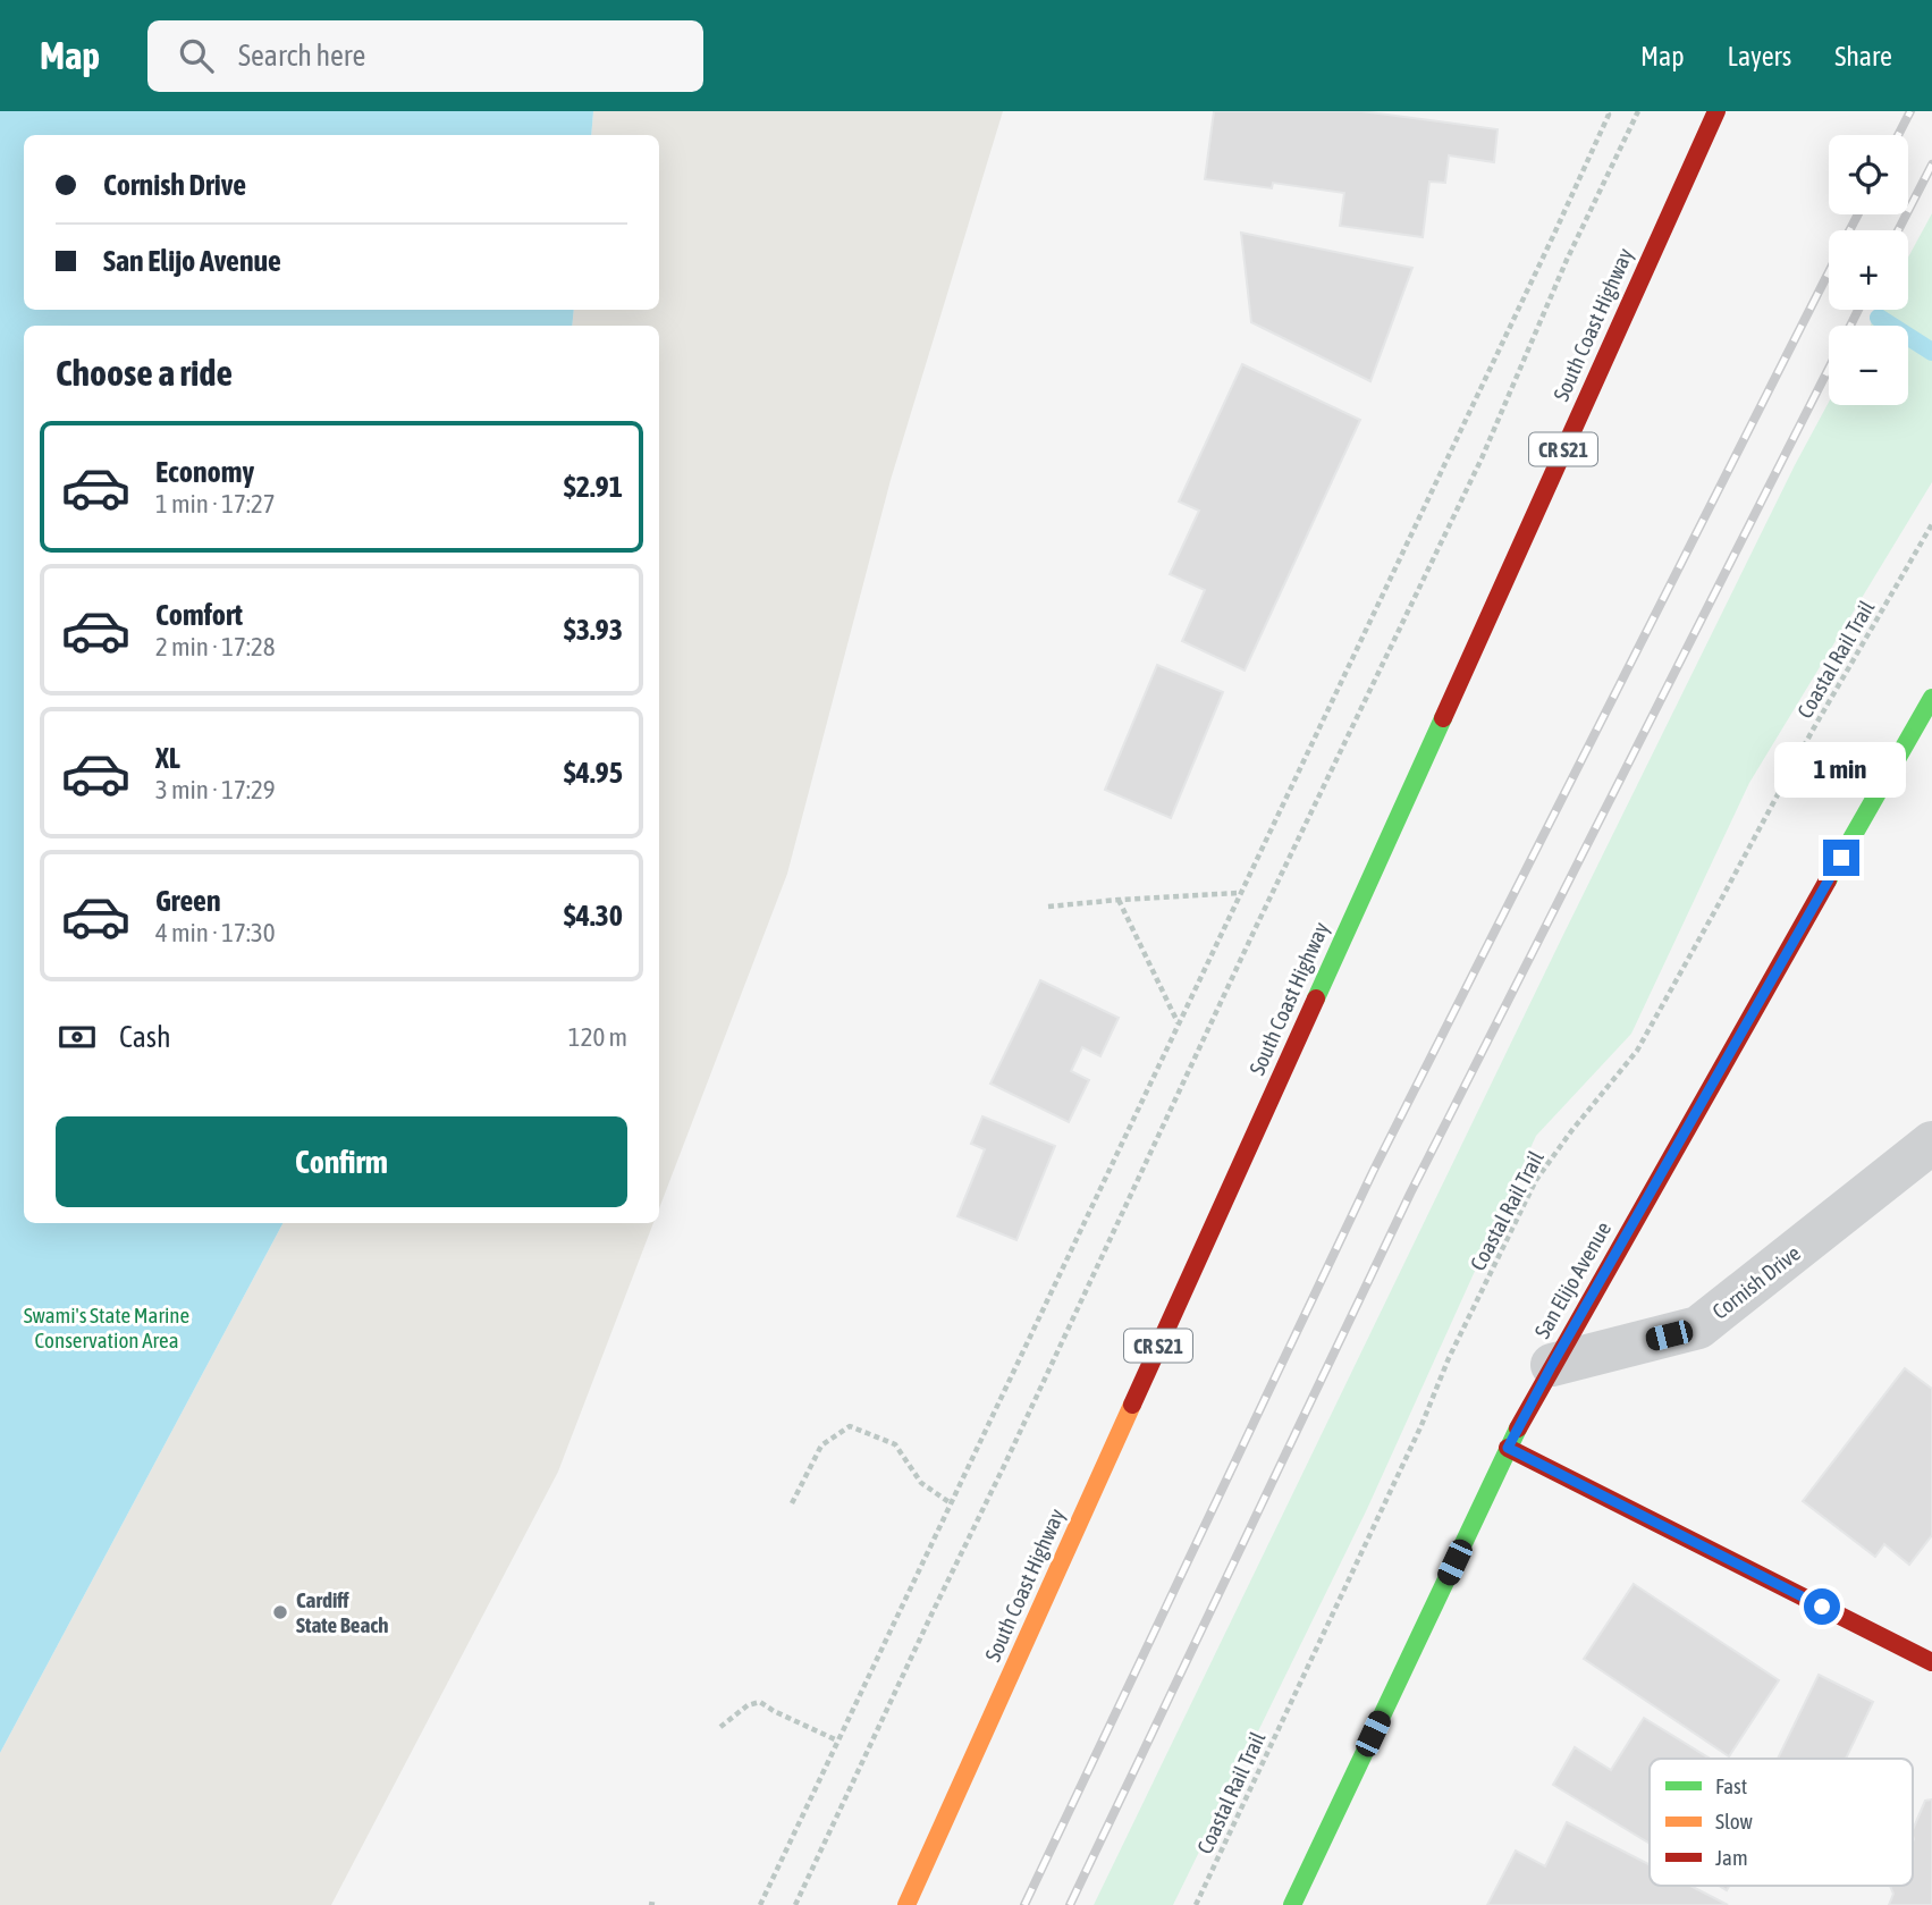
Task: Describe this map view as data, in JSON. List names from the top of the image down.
{
  "streets": {
    "main road": ["South Coast Highway", "CR S21", "San Elijo Avenue"],
    "street": ["Cornish Drive"],
    "path": ["Coastal Rail Trail"]
  },
  "crossings": [
    ["San Elijo Avenue", "Cornish Drive"]
  ],
  "parks": ["Swami's State Marine Conservation Area"],
  "places": ["Cardiff State Beach"],
  "legend": ["Fast", "Slow", "Jam"],
  "page": {
    "header": "Map",
    "search": "Search here",
    "nav": ["Map", "Layers", "Share"],
    "map_buttons": ["+", "−"],
    "banner": ["Cornish Drive", "San Elijo Avenue"],
    "heading": "Choose a ride",
    "list": [
      {
        "name": "Economy",
        "note": "1 min · 17:27",
        "value": "$2.91"
      },
      {
        "name": "Comfort",
        "note": "2 min · 17:28",
        "value": "$3.93"
      },
      {
        "name": "XL",
        "note": "3 min · 17:29",
        "value": "$4.95"
      },
      {
        "name": "Green",
        "note": "4 min · 17:30",
        "value": "$4.30"
      }
    ],
    "bubble": "1 min",
    "pay": ["Cash", "120 m"],
    "buttons": "Confirm"
  }
}
